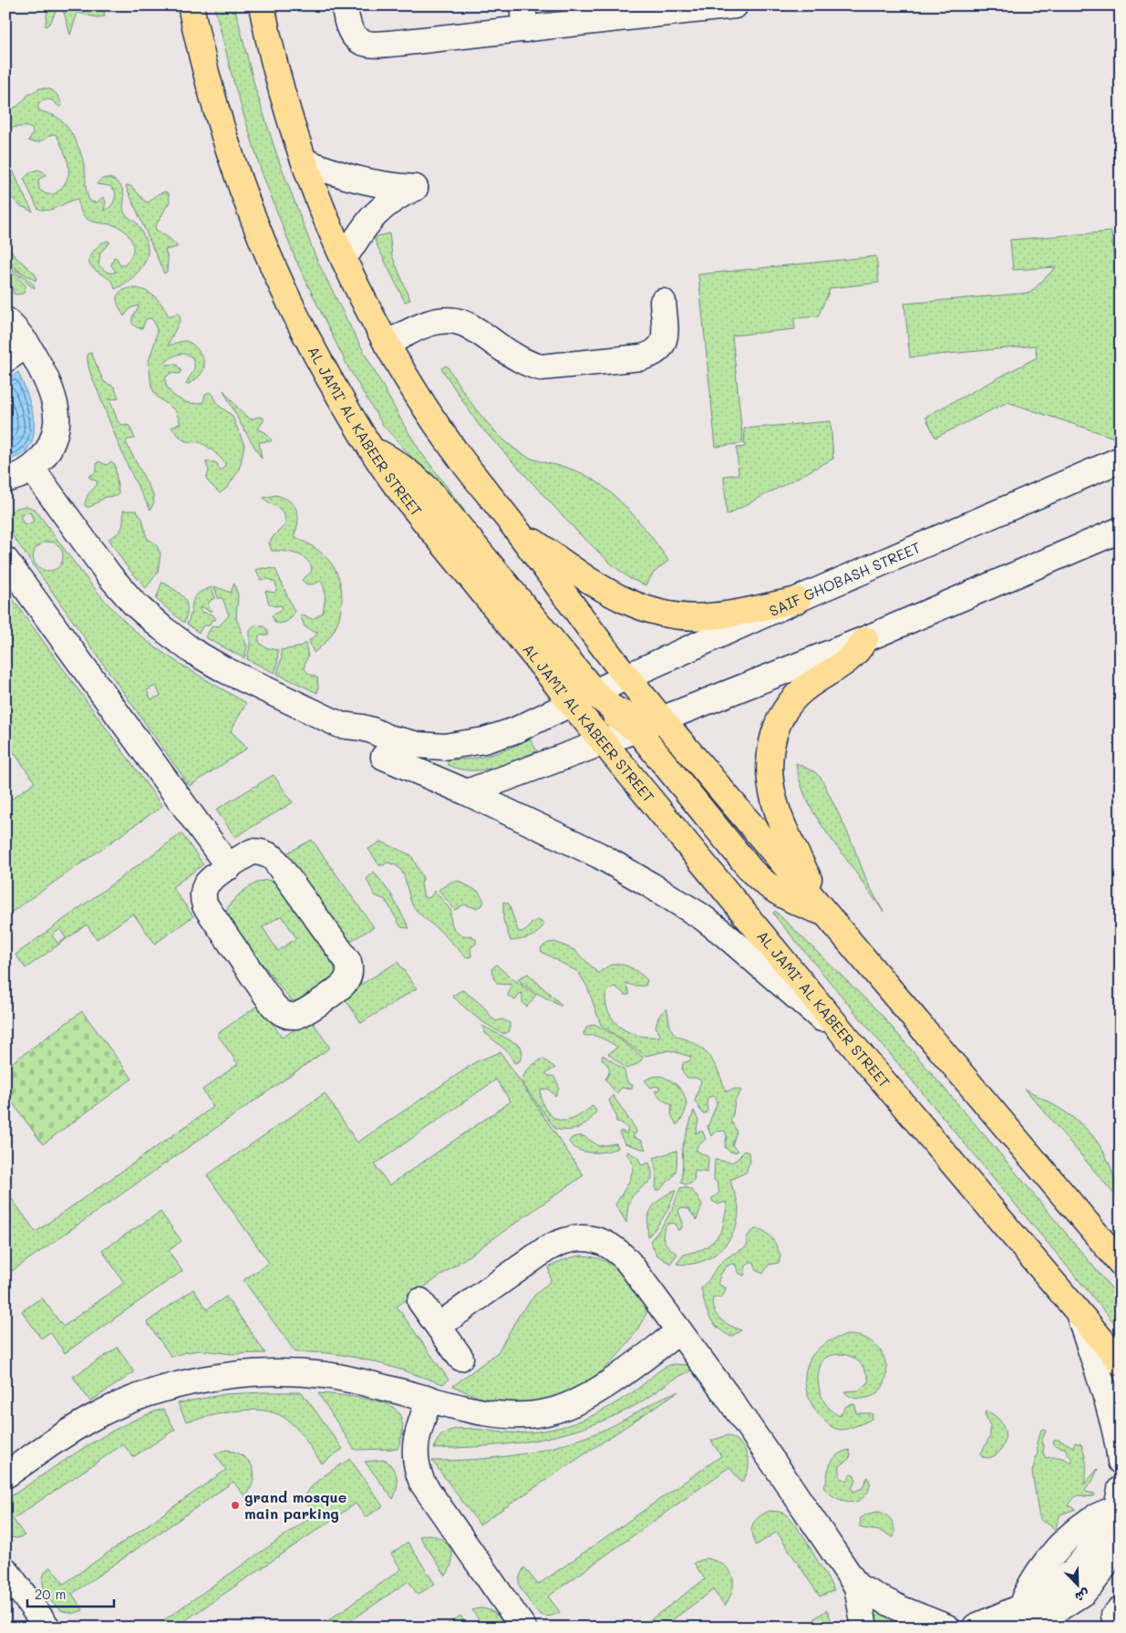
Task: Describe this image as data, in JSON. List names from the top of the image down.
{
  "streets": {
    "main road": ["AL JAMI' AL KABEER STREET"],
    "street": ["SAIF GHOBASH STREET"]
  },
  "crossings": [
    ["AL JAMI' AL KABEER STREET", "SAIF GHOBASH STREET"]
  ],
  "places": ["grand mosque main parking"],
  "scale_bar": "20 m",
  "north": "bottom right"
}
